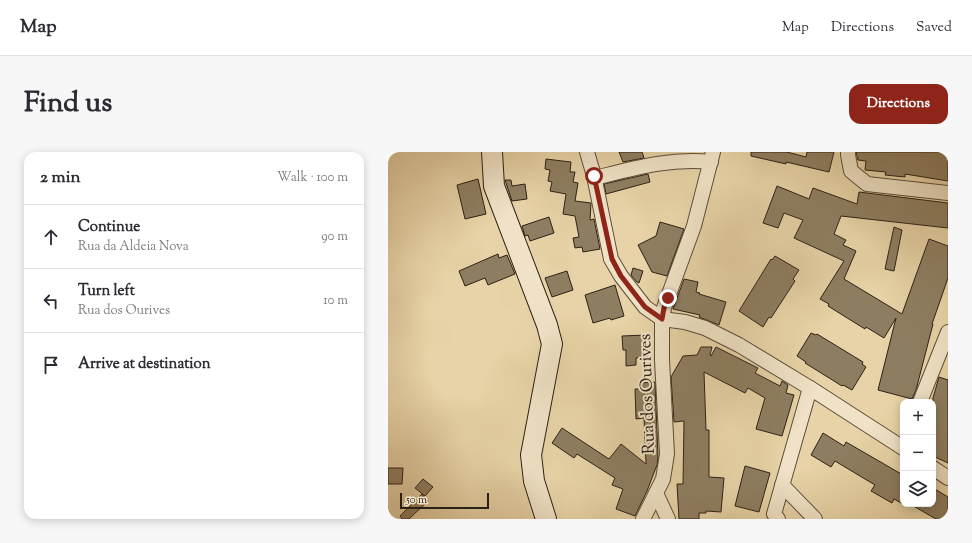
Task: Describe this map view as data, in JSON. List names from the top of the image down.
{
  "streets": {
    "street": ["Rua dos Ourives"]
  },
  "scale_bar": "50 m",
  "page": {
    "header": "Map",
    "nav": ["Map", "Directions", "Saved"],
    "title": "Find us",
    "buttons": "Directions",
    "heading": ["2 min", "Walk · 100 m"],
    "list": [
      ["Continue", "Rua da Aldeia Nova", "90 m"],
      ["Turn left", "Rua dos Ourives", "10 m"],
      "Arrive at destination"
    ],
    "map_buttons": ["+", "−"],
    "scale": "50 m"
  }
}
